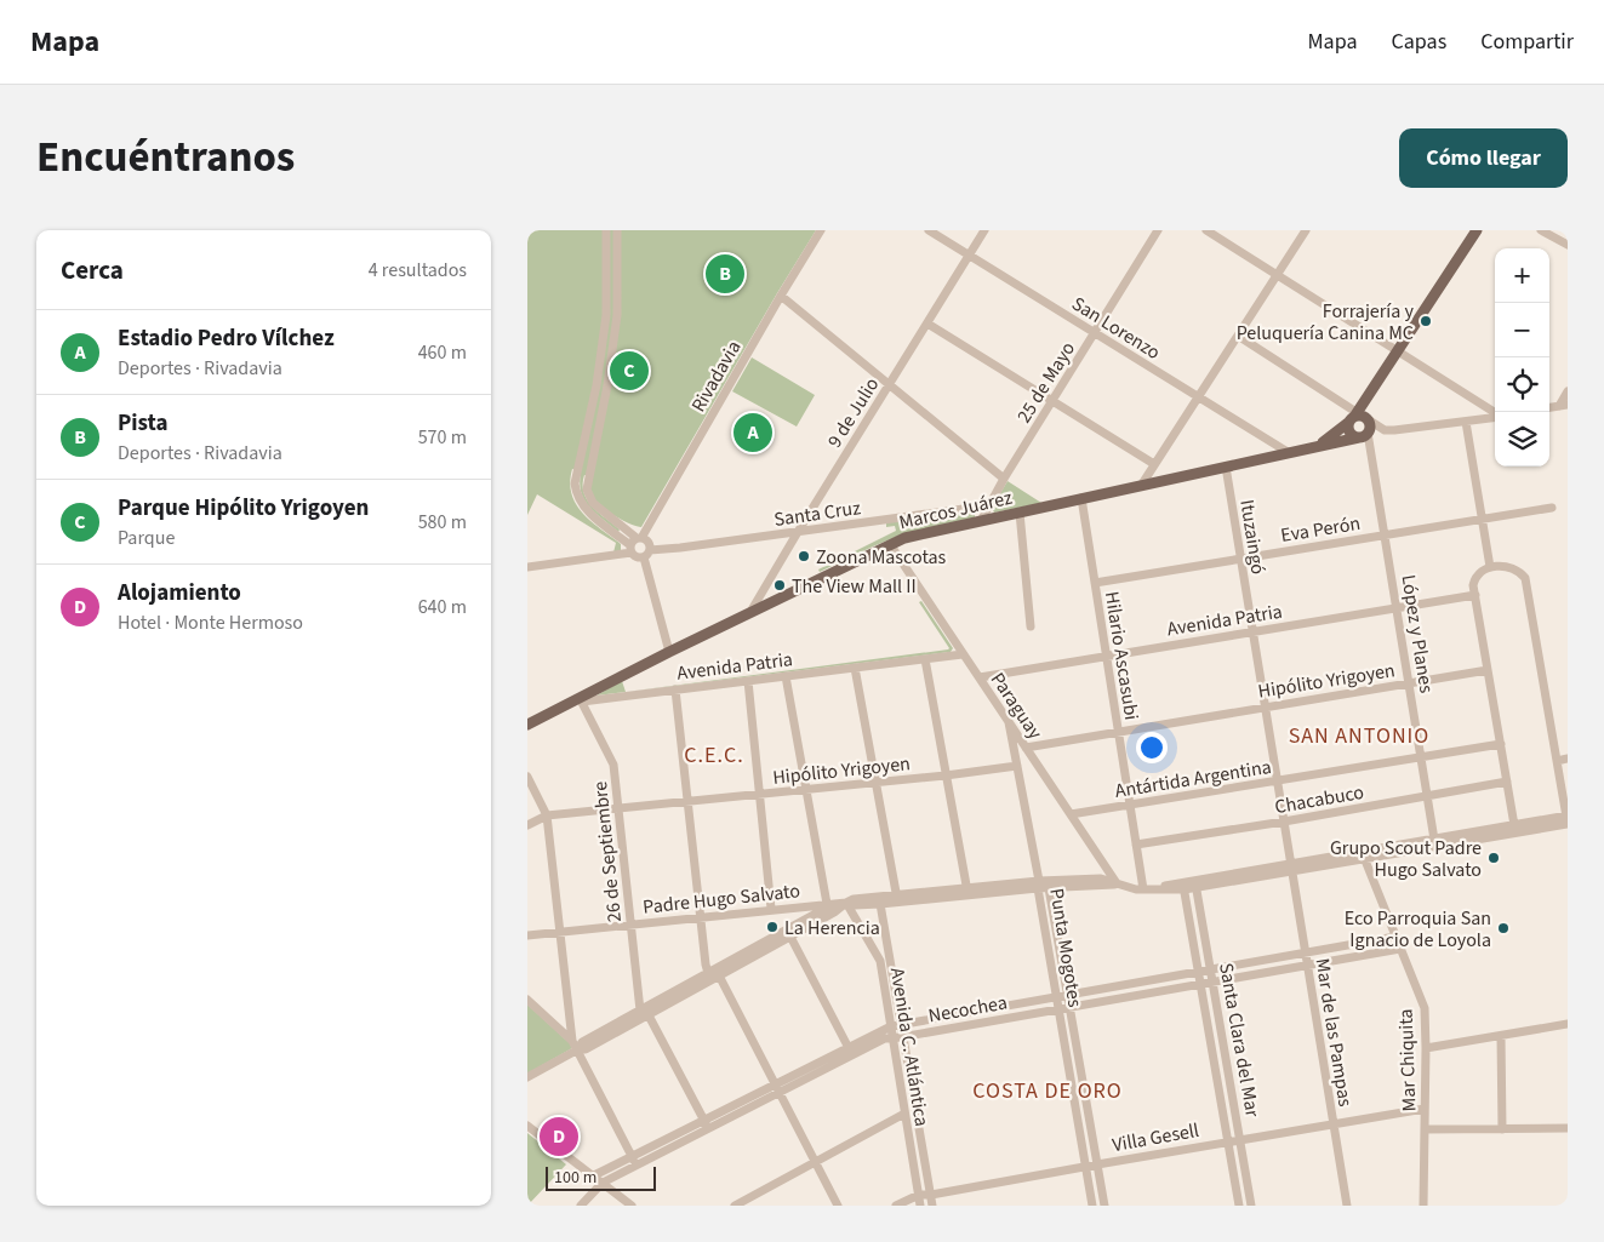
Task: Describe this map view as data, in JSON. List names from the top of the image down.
{
  "streets": {
    "main road": ["Marcos Juárez"],
    "street": [
      "San Lorenzo",
      "Rivadavia",
      "25 de Mayo",
      "9 de Julio",
      "Santa Cruz",
      "Eva Perón",
      "Ituzaingó",
      "Avenida Patria",
      "López y Planes",
      "Hilario Ascasubi",
      "Hipólito Yrigoyen",
      "Paraguay",
      "Antártida Argentina",
      "Chacabuco",
      "26 de Septiembre",
      "Padre Hugo Salvato",
      "Punta Mogotes",
      "Necochea",
      "Mar de las Pampas",
      "Santa Clara del Mar",
      "Avenida C. Atlántica",
      "Mar Chiquita",
      "Villa Gesell"
    ]
  },
  "crossings": [
    ["San Lorenzo", "25 de Mayo"],
    ["San Lorenzo", "9 de Julio"],
    ["San Lorenzo", "Marcos Juárez"],
    ["25 de Mayo", "Marcos Juárez"],
    ["25 de Mayo", "Santa Cruz"],
    ["9 de Julio", "Marcos Juárez"],
    ["9 de Julio", "Santa Cruz"],
    ["Marcos Juárez", "Ituzaingó"],
    ["Marcos Juárez", "Avenida Patria"],
    ["Marcos Juárez", "López y Planes"],
    ["Marcos Juárez", "Hilario Ascasubi"],
    ["Marcos Juárez", "Paraguay"],
    ["Marcos Juárez", "26 de Septiembre"],
    ["Eva Perón", "Ituzaingó"],
    ["Eva Perón", "López y Planes"],
    ["Eva Perón", "Hilario Ascasubi"],
    ["Ituzaingó", "Avenida Patria"],
    ["Ituzaingó", "Hipólito Yrigoyen"],
    ["Ituzaingó", "Antártida Argentina"],
    ["Ituzaingó", "Chacabuco"],
    ["Ituzaingó", "Padre Hugo Salvato"],
    ["Ituzaingó", "Mar de las Pampas"],
    ["Avenida Patria", "López y Planes"],
    ["Avenida Patria", "Hilario Ascasubi"],
    ["Avenida Patria", "Paraguay"],
    ["Avenida Patria", "26 de Septiembre"],
    ["López y Planes", "Hipólito Yrigoyen"],
    ["López y Planes", "Antártida Argentina"],
    ["López y Planes", "Chacabuco"],
    ["López y Planes", "Padre Hugo Salvato"],
    ["Hilario Ascasubi", "Hipólito Yrigoyen"],
    ["Hilario Ascasubi", "Antártida Argentina"],
    ["Hilario Ascasubi", "Chacabuco"],
    ["Hilario Ascasubi", "Padre Hugo Salvato"],
    ["Hipólito Yrigoyen", "Paraguay"],
    ["Hipólito Yrigoyen", "26 de Septiembre"],
    ["Paraguay", "Antártida Argentina"],
    ["Paraguay", "Padre Hugo Salvato"],
    ["26 de Septiembre", "Padre Hugo Salvato"],
    ["Padre Hugo Salvato", "Punta Mogotes"],
    ["Padre Hugo Salvato", "Mar de las Pampas"],
    ["Padre Hugo Salvato", "Santa Clara del Mar"],
    ["Padre Hugo Salvato", "Avenida C. Atlántica"],
    ["Padre Hugo Salvato", "Mar Chiquita"],
    ["Punta Mogotes", "Necochea"],
    ["Punta Mogotes", "Villa Gesell"],
    ["Necochea", "Mar de las Pampas"],
    ["Necochea", "Santa Clara del Mar"],
    ["Necochea", "Avenida C. Atlántica"],
    ["Necochea", "Mar Chiquita"],
    ["Mar de las Pampas", "Villa Gesell"],
    ["Santa Clara del Mar", "Villa Gesell"],
    ["Avenida C. Atlántica", "Villa Gesell"],
    ["Mar Chiquita", "Villa Gesell"]
  ],
  "districts": ["SAN ANTONIO", "C.E.C.", "COSTA DE ORO"],
  "places": [
    "Forrajería y Peluquería Canina MC",
    "Zoona Mascotas",
    "The View Mall II",
    "Grupo Scout Padre Hugo Salvato",
    "La Herencia",
    "Eco Parroquia San Ignacio de Loyola"
  ],
  "scale_bar": "100 m",
  "page": {
    "header": "Mapa",
    "nav": ["Mapa", "Capas", "Compartir"],
    "title": "Encuéntranos",
    "buttons": "Cómo llegar",
    "heading": ["Cerca", "4 resultados"],
    "map_buttons": ["+", "−"],
    "pins": [
      "B",
      "C",
      "A",
      "D"
    ],
    "list": [
      {
        "mark": "A",
        "name": "Estadio Pedro Vílchez",
        "note": "Deportes · Rivadavia",
        "value": "460 m"
      },
      {
        "mark": "B",
        "name": "Pista",
        "note": "Deportes · Rivadavia",
        "value": "570 m"
      },
      {
        "mark": "C",
        "name": "Parque Hipólito Yrigoyen",
        "note": "Parque",
        "value": "580 m"
      },
      {
        "mark": "D",
        "name": "Alojamiento",
        "note": "Hotel · Monte Hermoso",
        "value": "640 m"
      }
    ],
    "scale": "100 m"
  }
}
